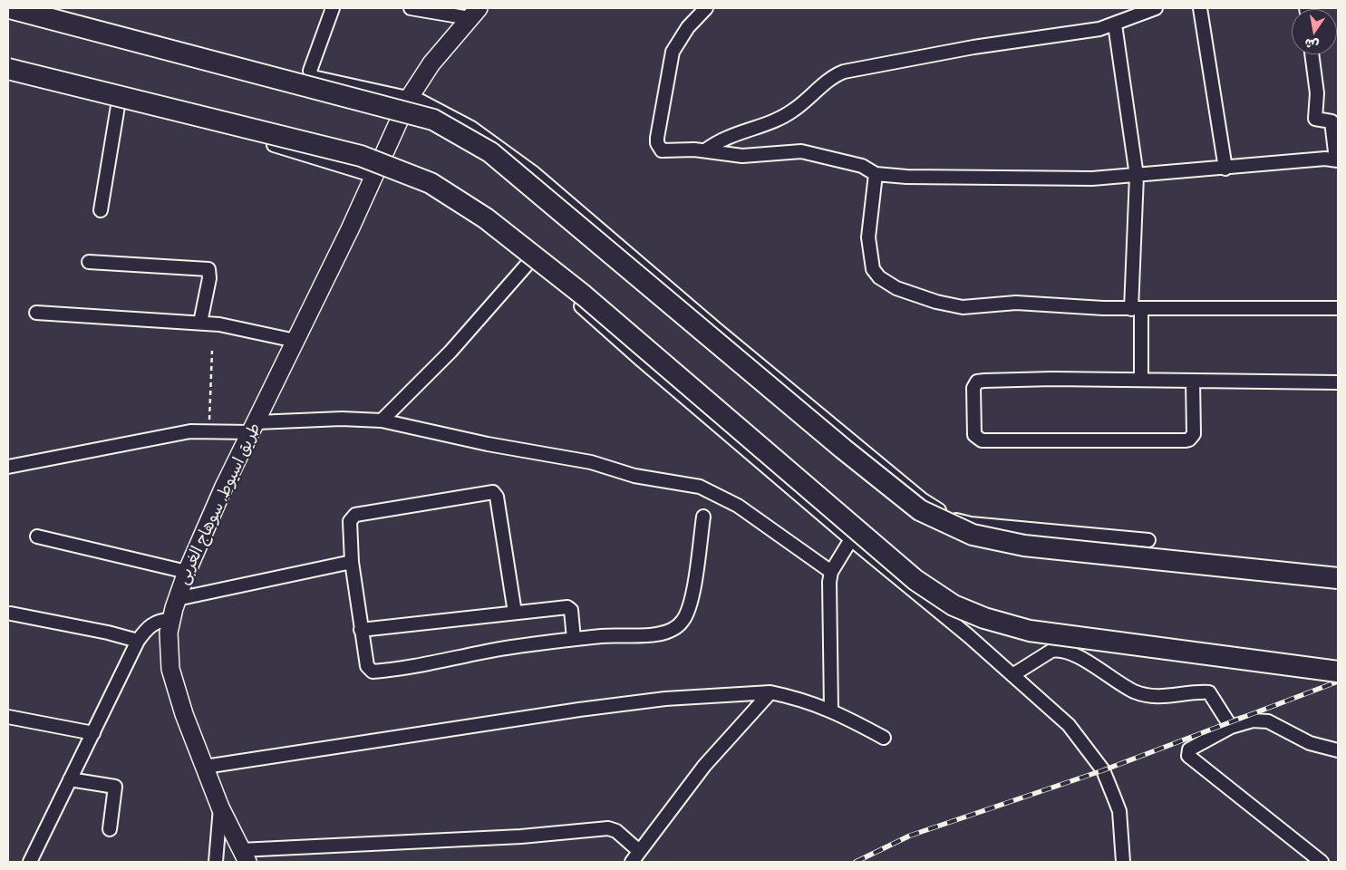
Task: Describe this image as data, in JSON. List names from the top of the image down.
{
  "streets": {
    "main road": ["طريق اسيوط, سوهاج الغربى"]
  },
  "north": "bottom"
}
